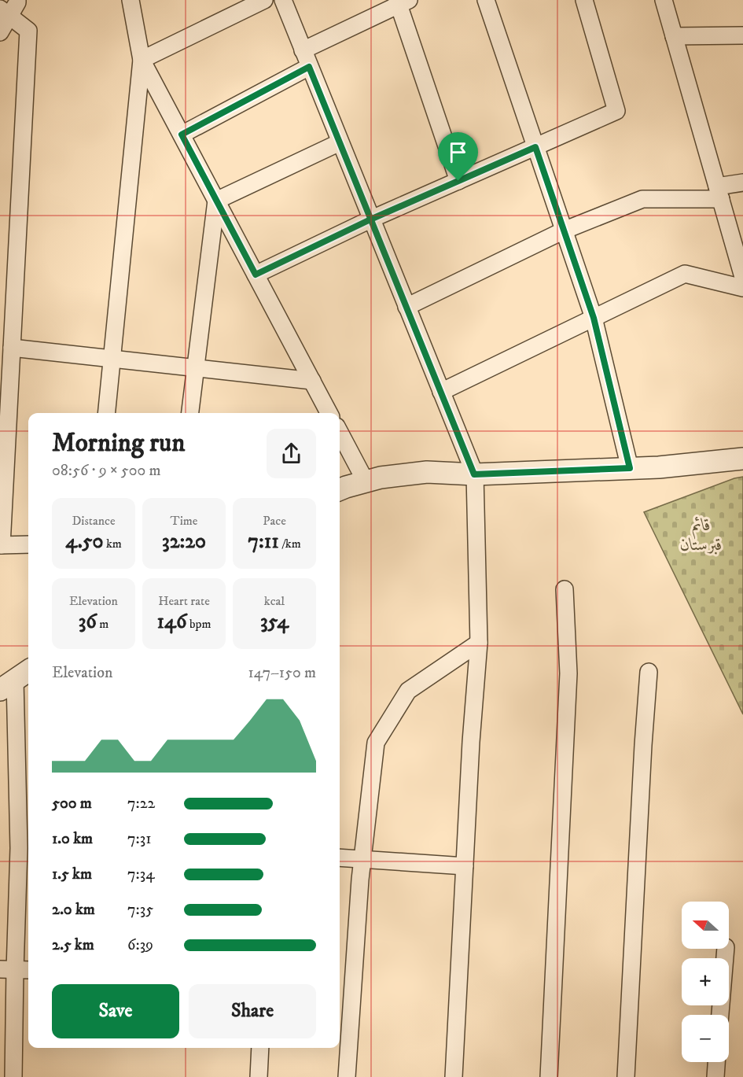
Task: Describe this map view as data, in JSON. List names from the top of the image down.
{
  "parks": ["قائم قبرستان"],
  "north": "left",
  "page": {
    "heading": ["Morning run", "08:56 · 9 × 500 m"],
    "stats": [
      ["Distance", "4.50 km"],
      ["Time", "32:20"],
      ["Pace", "7:11 /km"],
      ["Elevation", "36 m"],
      ["Heart rate", "146 bpm"],
      ["kcal", "354"]
    ],
    "chart": ["Elevation", "147–150 m"],
    "list": [
      {
        "name": "500 m",
        "note": "7:22"
      },
      {
        "name": "1.0 km",
        "note": "7:31"
      },
      {
        "name": "1.5 km",
        "note": "7:34"
      },
      {
        "name": "2.0 km",
        "note": "7:35"
      },
      {
        "name": "2.5 km",
        "note": "6:39"
      }
    ],
    "map_buttons": ["+", "−"],
    "buttons": ["Save", "Share"]
  }
}
